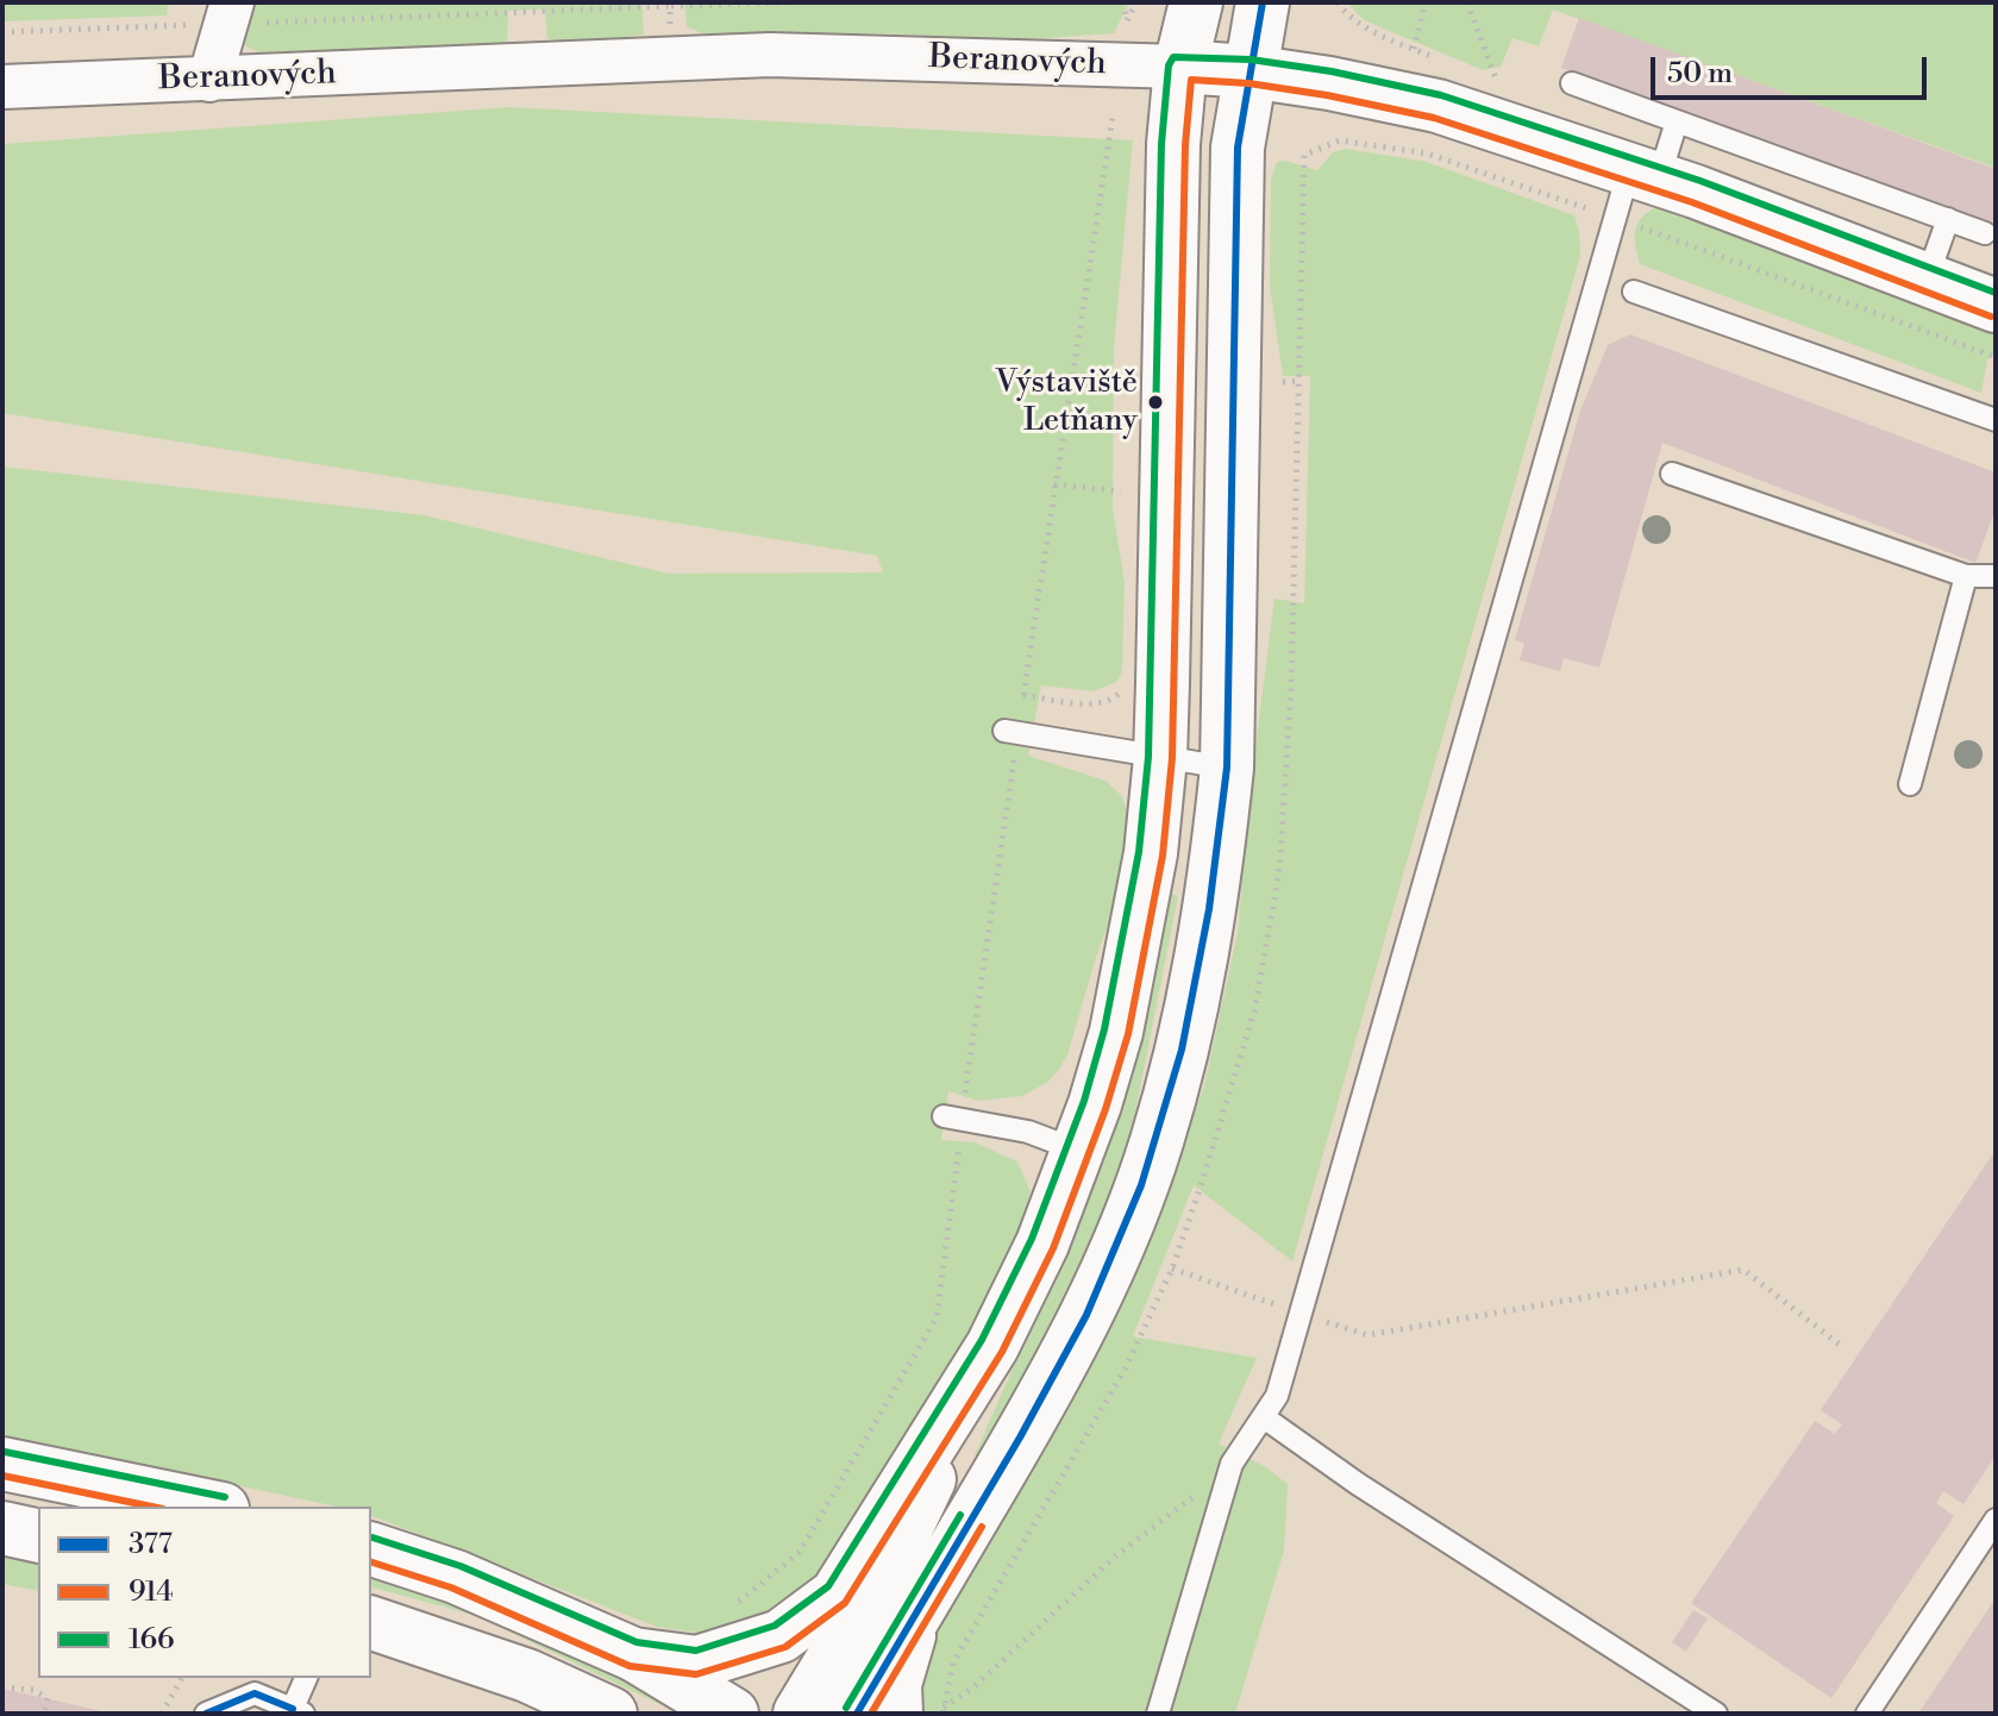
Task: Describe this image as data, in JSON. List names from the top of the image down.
{
  "streets": {
    "main road": ["Beranových"]
  },
  "places": ["Výstaviště Letňany"],
  "lines": ["transit line 377", "transit line 166", "transit line 914"],
  "legend": ["377", "914", "166"],
  "scale_bar": "50 m"
}
